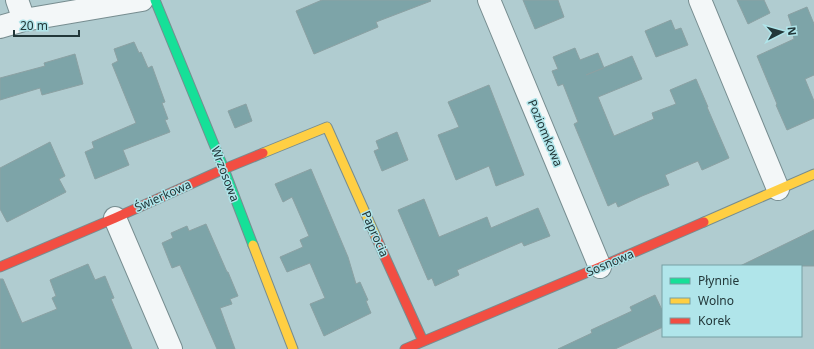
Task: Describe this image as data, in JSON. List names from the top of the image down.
{
  "streets": {
    "street": [
      "Poziomkowa",
      "Wrzosowa",
      "Świerkowa",
      "Paprocia",
      "Sosnowa"
    ]
  },
  "crossings": [
    ["Poziomkowa", "Sosnowa"],
    ["Wrzosowa", "Świerkowa"],
    ["Świerkowa", "Paprocia"],
    ["Paprocia", "Sosnowa"]
  ],
  "legend": ["Płynnie", "Wolno", "Korek"],
  "scale_bar": "20 m",
  "north": "right"
}
